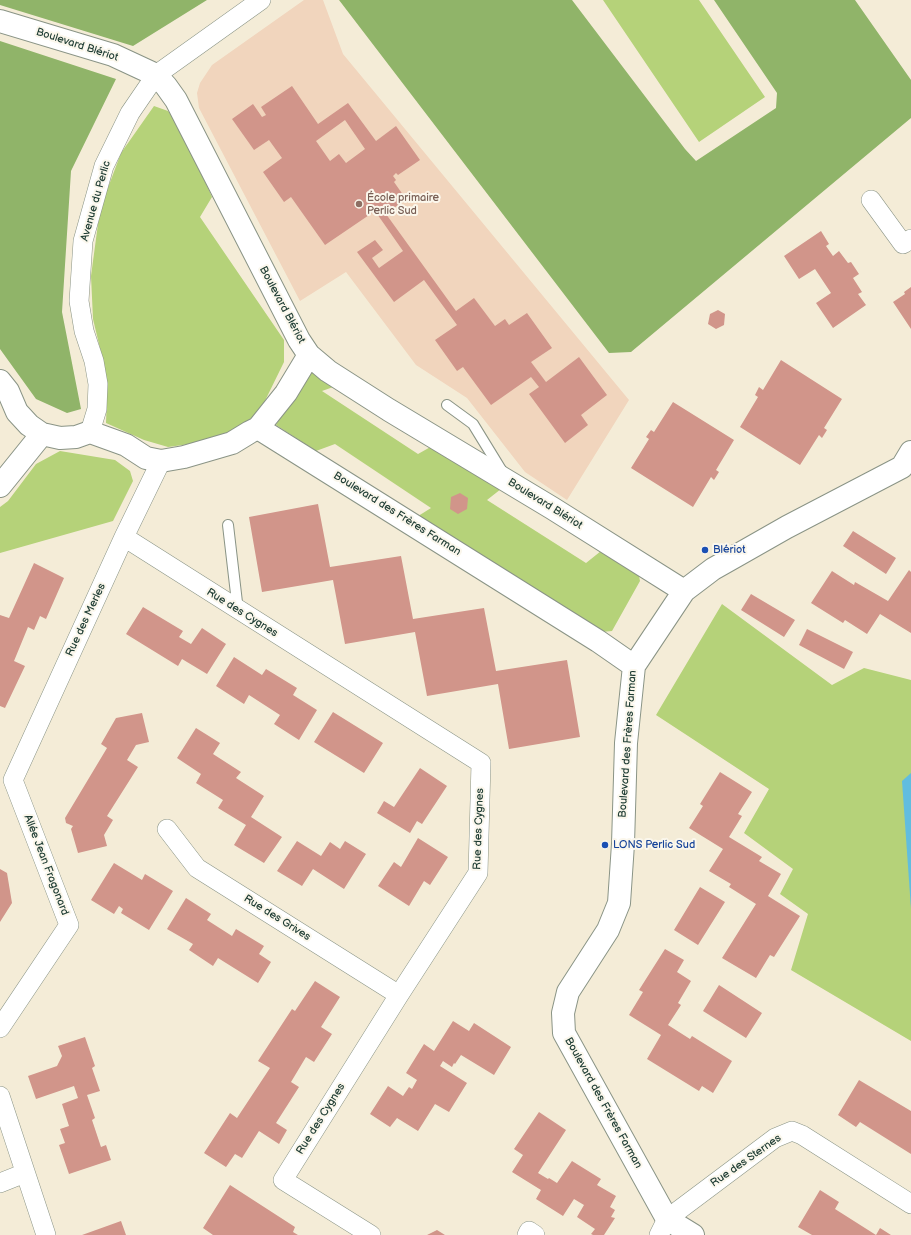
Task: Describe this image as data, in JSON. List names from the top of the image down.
{
  "streets": {
    "street": [
      "Boulevard Blériot",
      "Avenue du Perlic",
      "Boulevard des Frères Farman",
      "Rue des Cygnes",
      "Rue des Merles",
      "Allée Jean Fragonard",
      "Rue des Grives",
      "Rue des Sternes"
    ]
  },
  "crossings": [
    ["Boulevard Blériot", "Avenue du Perlic"],
    ["Boulevard des Frères Farman", "Rue des Sternes"],
    ["Rue des Cygnes", "Rue des Merles"],
    ["Rue des Cygnes", "Rue des Grives"],
    ["Rue des Merles", "Allée Jean Fragonard"]
  ],
  "places": ["École primaire Perlic Sud", "Blériot", "LONS Perlic Sud"]
}
